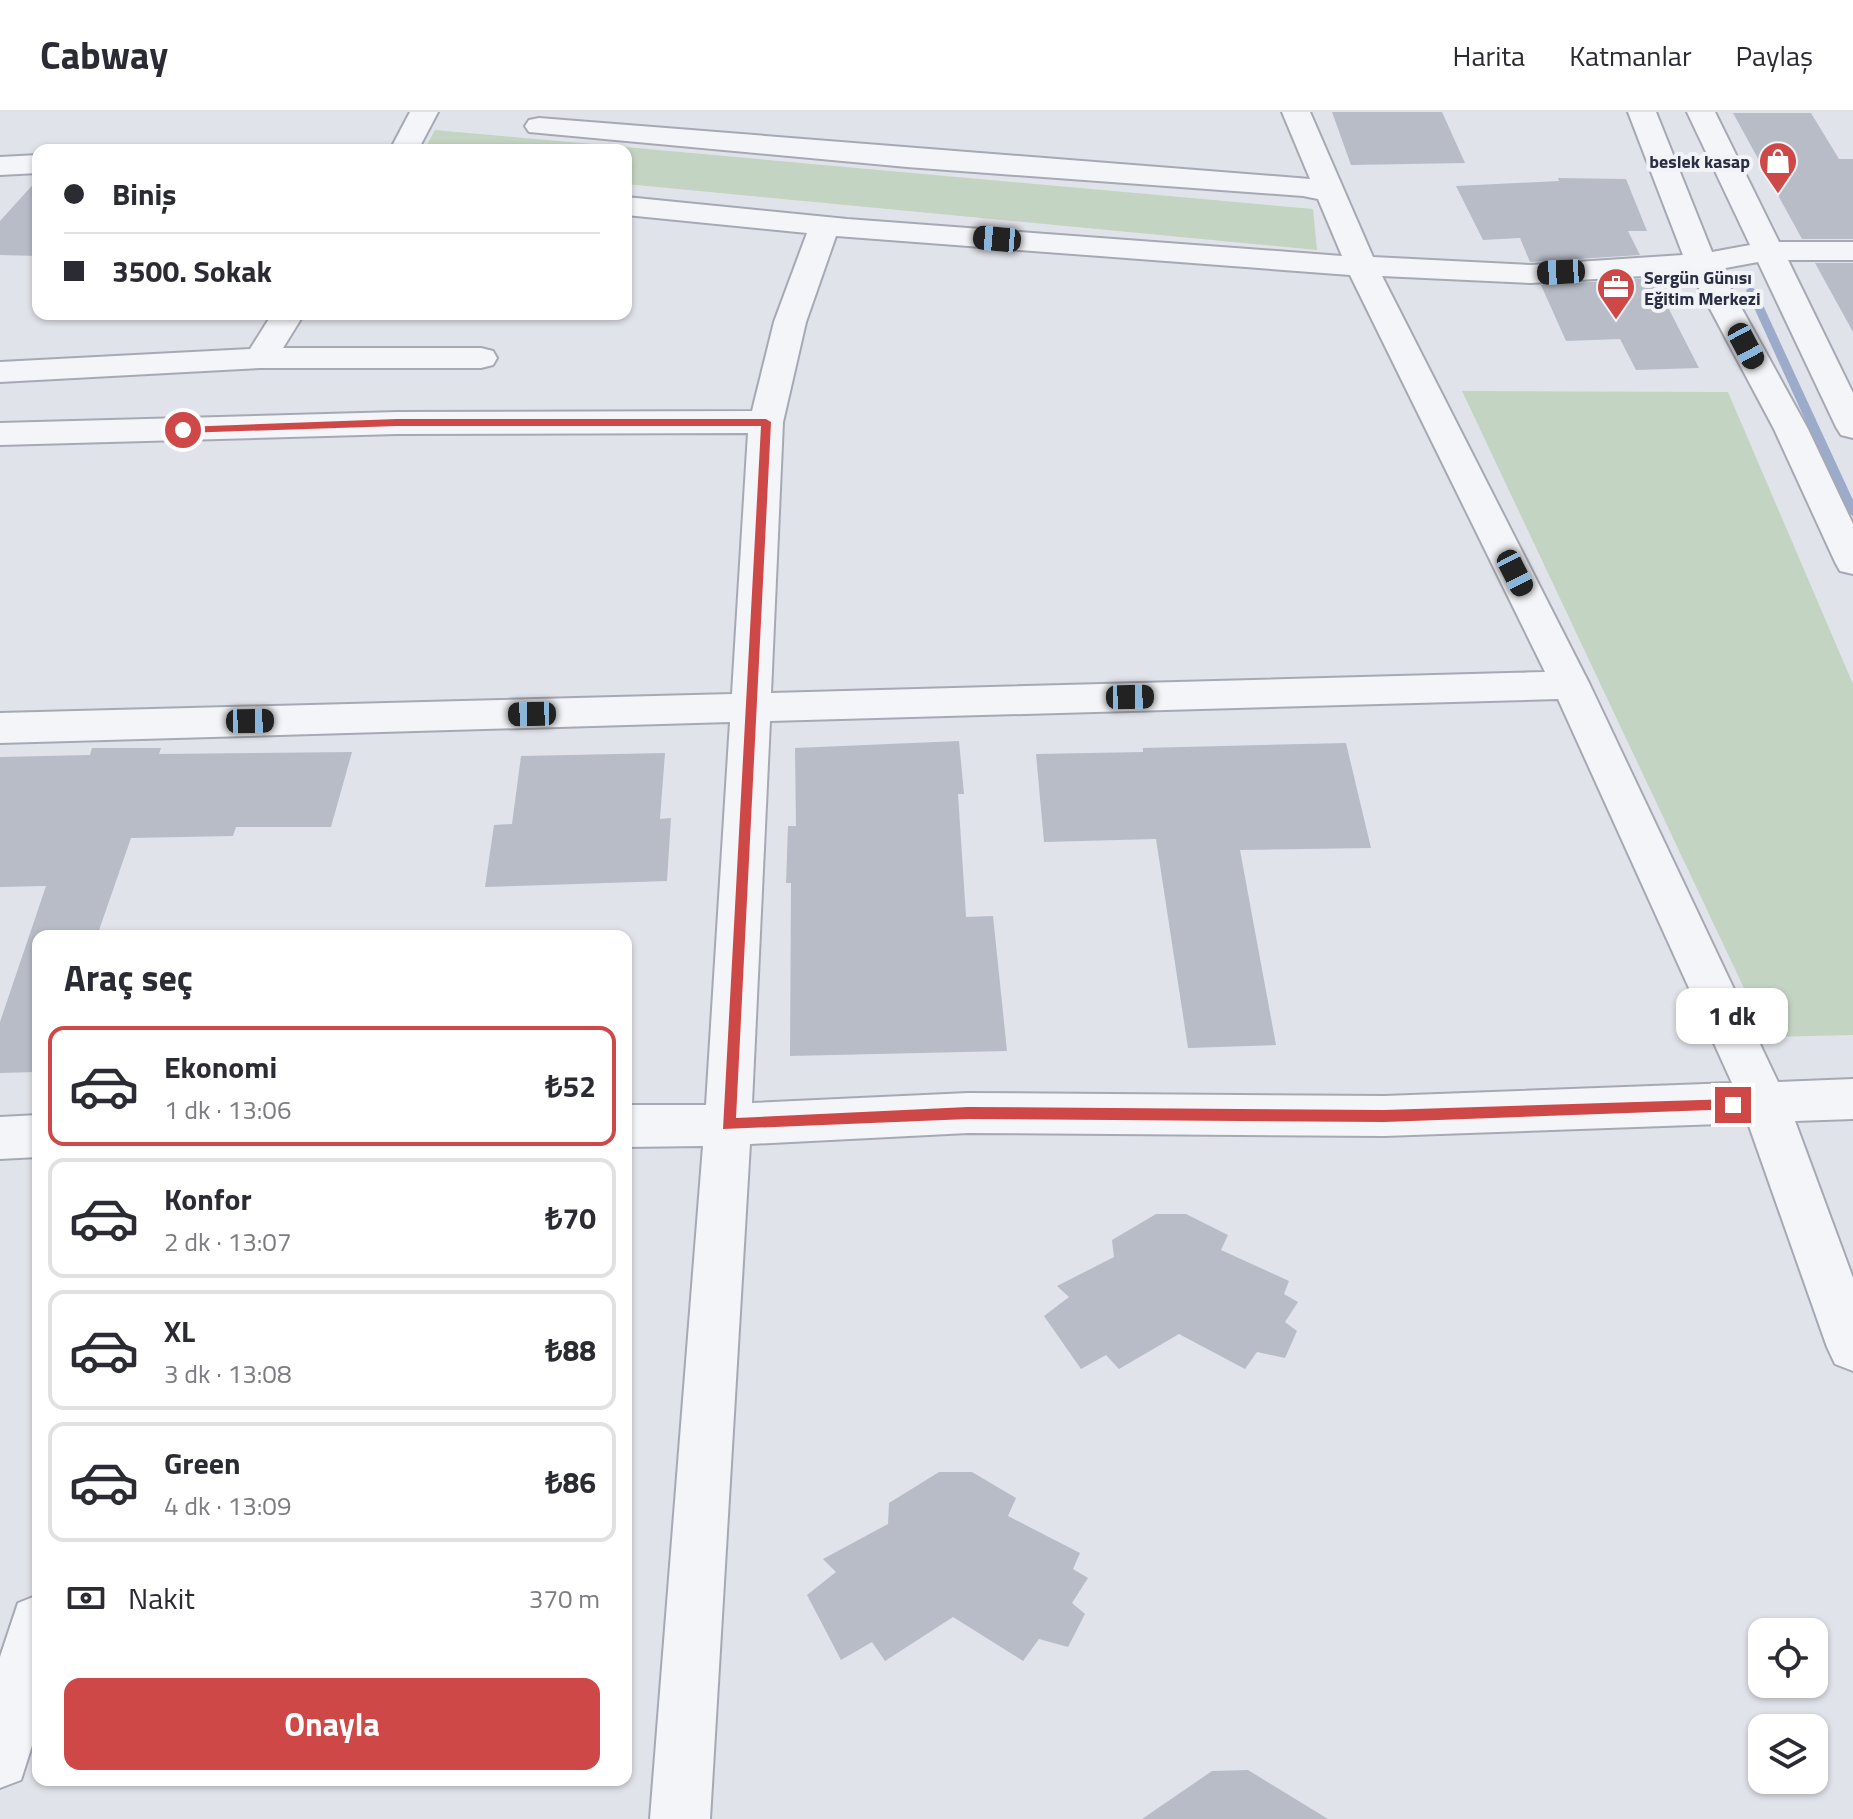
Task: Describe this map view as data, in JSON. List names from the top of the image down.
{
  "places": {
    "shop": ["beslek kasap"],
    "office": ["Sergün Günısı Eğitim Merkezi"]
  },
  "page": {
    "header": "Cabway",
    "nav": ["Harita", "Katmanlar", "Paylaş"],
    "banner": ["Biniş", "3500. Sokak"],
    "heading": "Araç seç",
    "bubble": "1 dk",
    "list": [
      {
        "name": "Ekonomi",
        "note": "1 dk · 13:06",
        "value": "₺52"
      },
      {
        "name": "Konfor",
        "note": "2 dk · 13:07",
        "value": "₺70"
      },
      {
        "name": "XL",
        "note": "3 dk · 13:08",
        "value": "₺88"
      },
      {
        "name": "Green",
        "note": "4 dk · 13:09",
        "value": "₺86"
      }
    ],
    "pay": ["Nakit", "370 m"],
    "buttons": "Onayla"
  }
}
